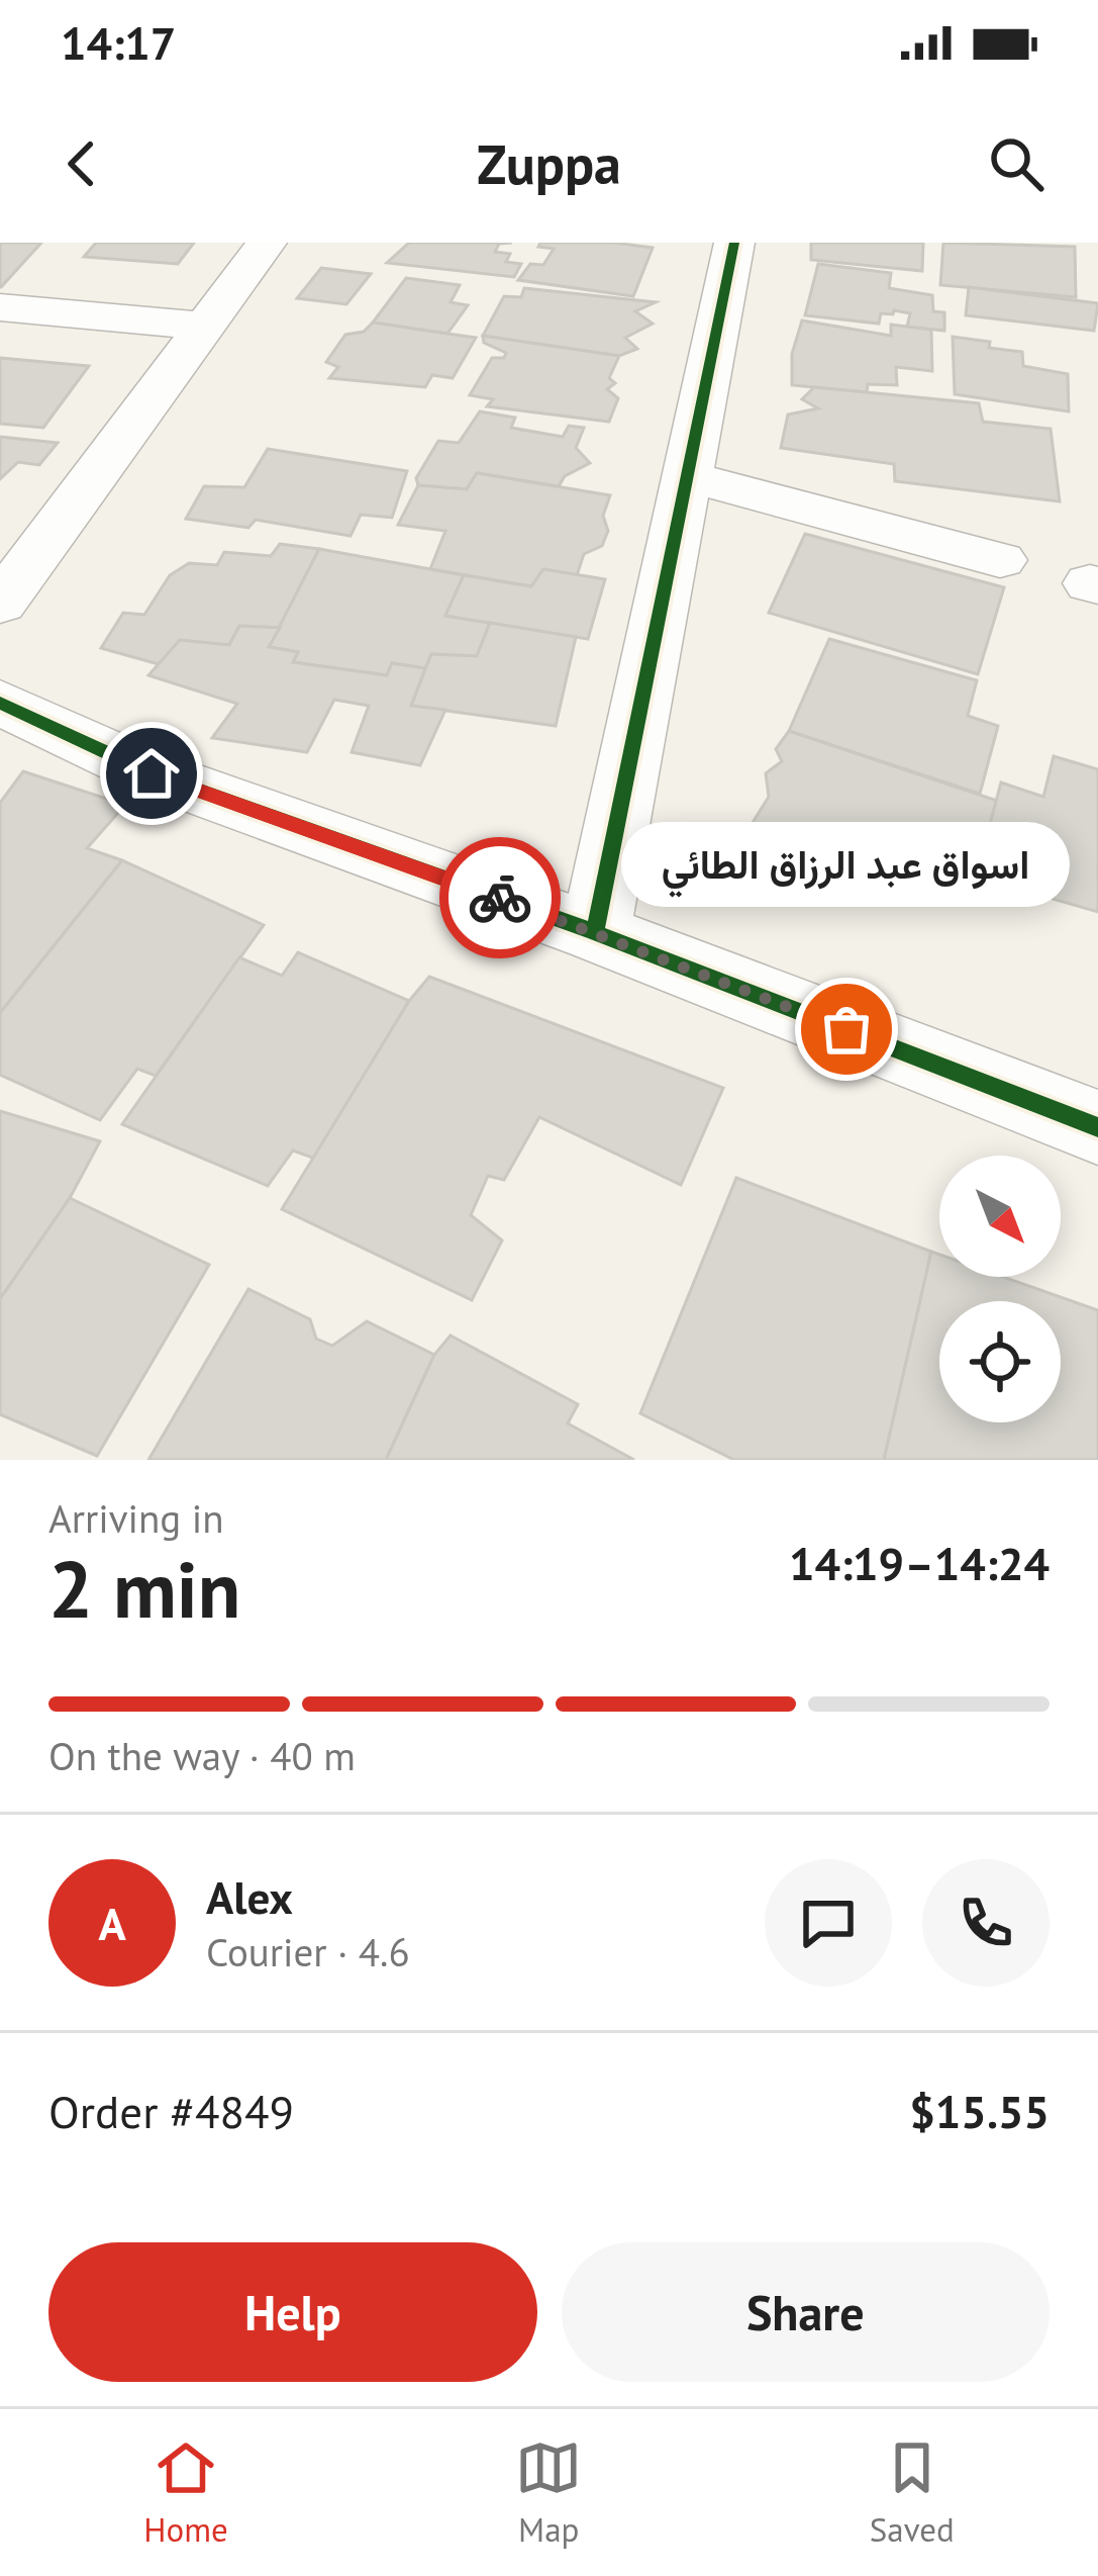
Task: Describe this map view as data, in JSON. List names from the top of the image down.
{
  "places": ["اسواق عبد الرزاق الطائي"],
  "north": "bottom right",
  "page": {
    "status": "14:17",
    "header": "Zuppa",
    "bubble": "اسواق عبد الرزاق الطائي",
    "heading": ["2 min", "Arriving in", "14:19–14:24"],
    "panel": [
      "Alex",
      "Courier · 4.6",
      "Order #4849",
      "$15.55"
    ],
    "bar": "On the way · 40 m",
    "round": "A",
    "buttons": ["Help", "Share"],
    "tabs": ["Home", "Map", "Saved"]
  }
}
